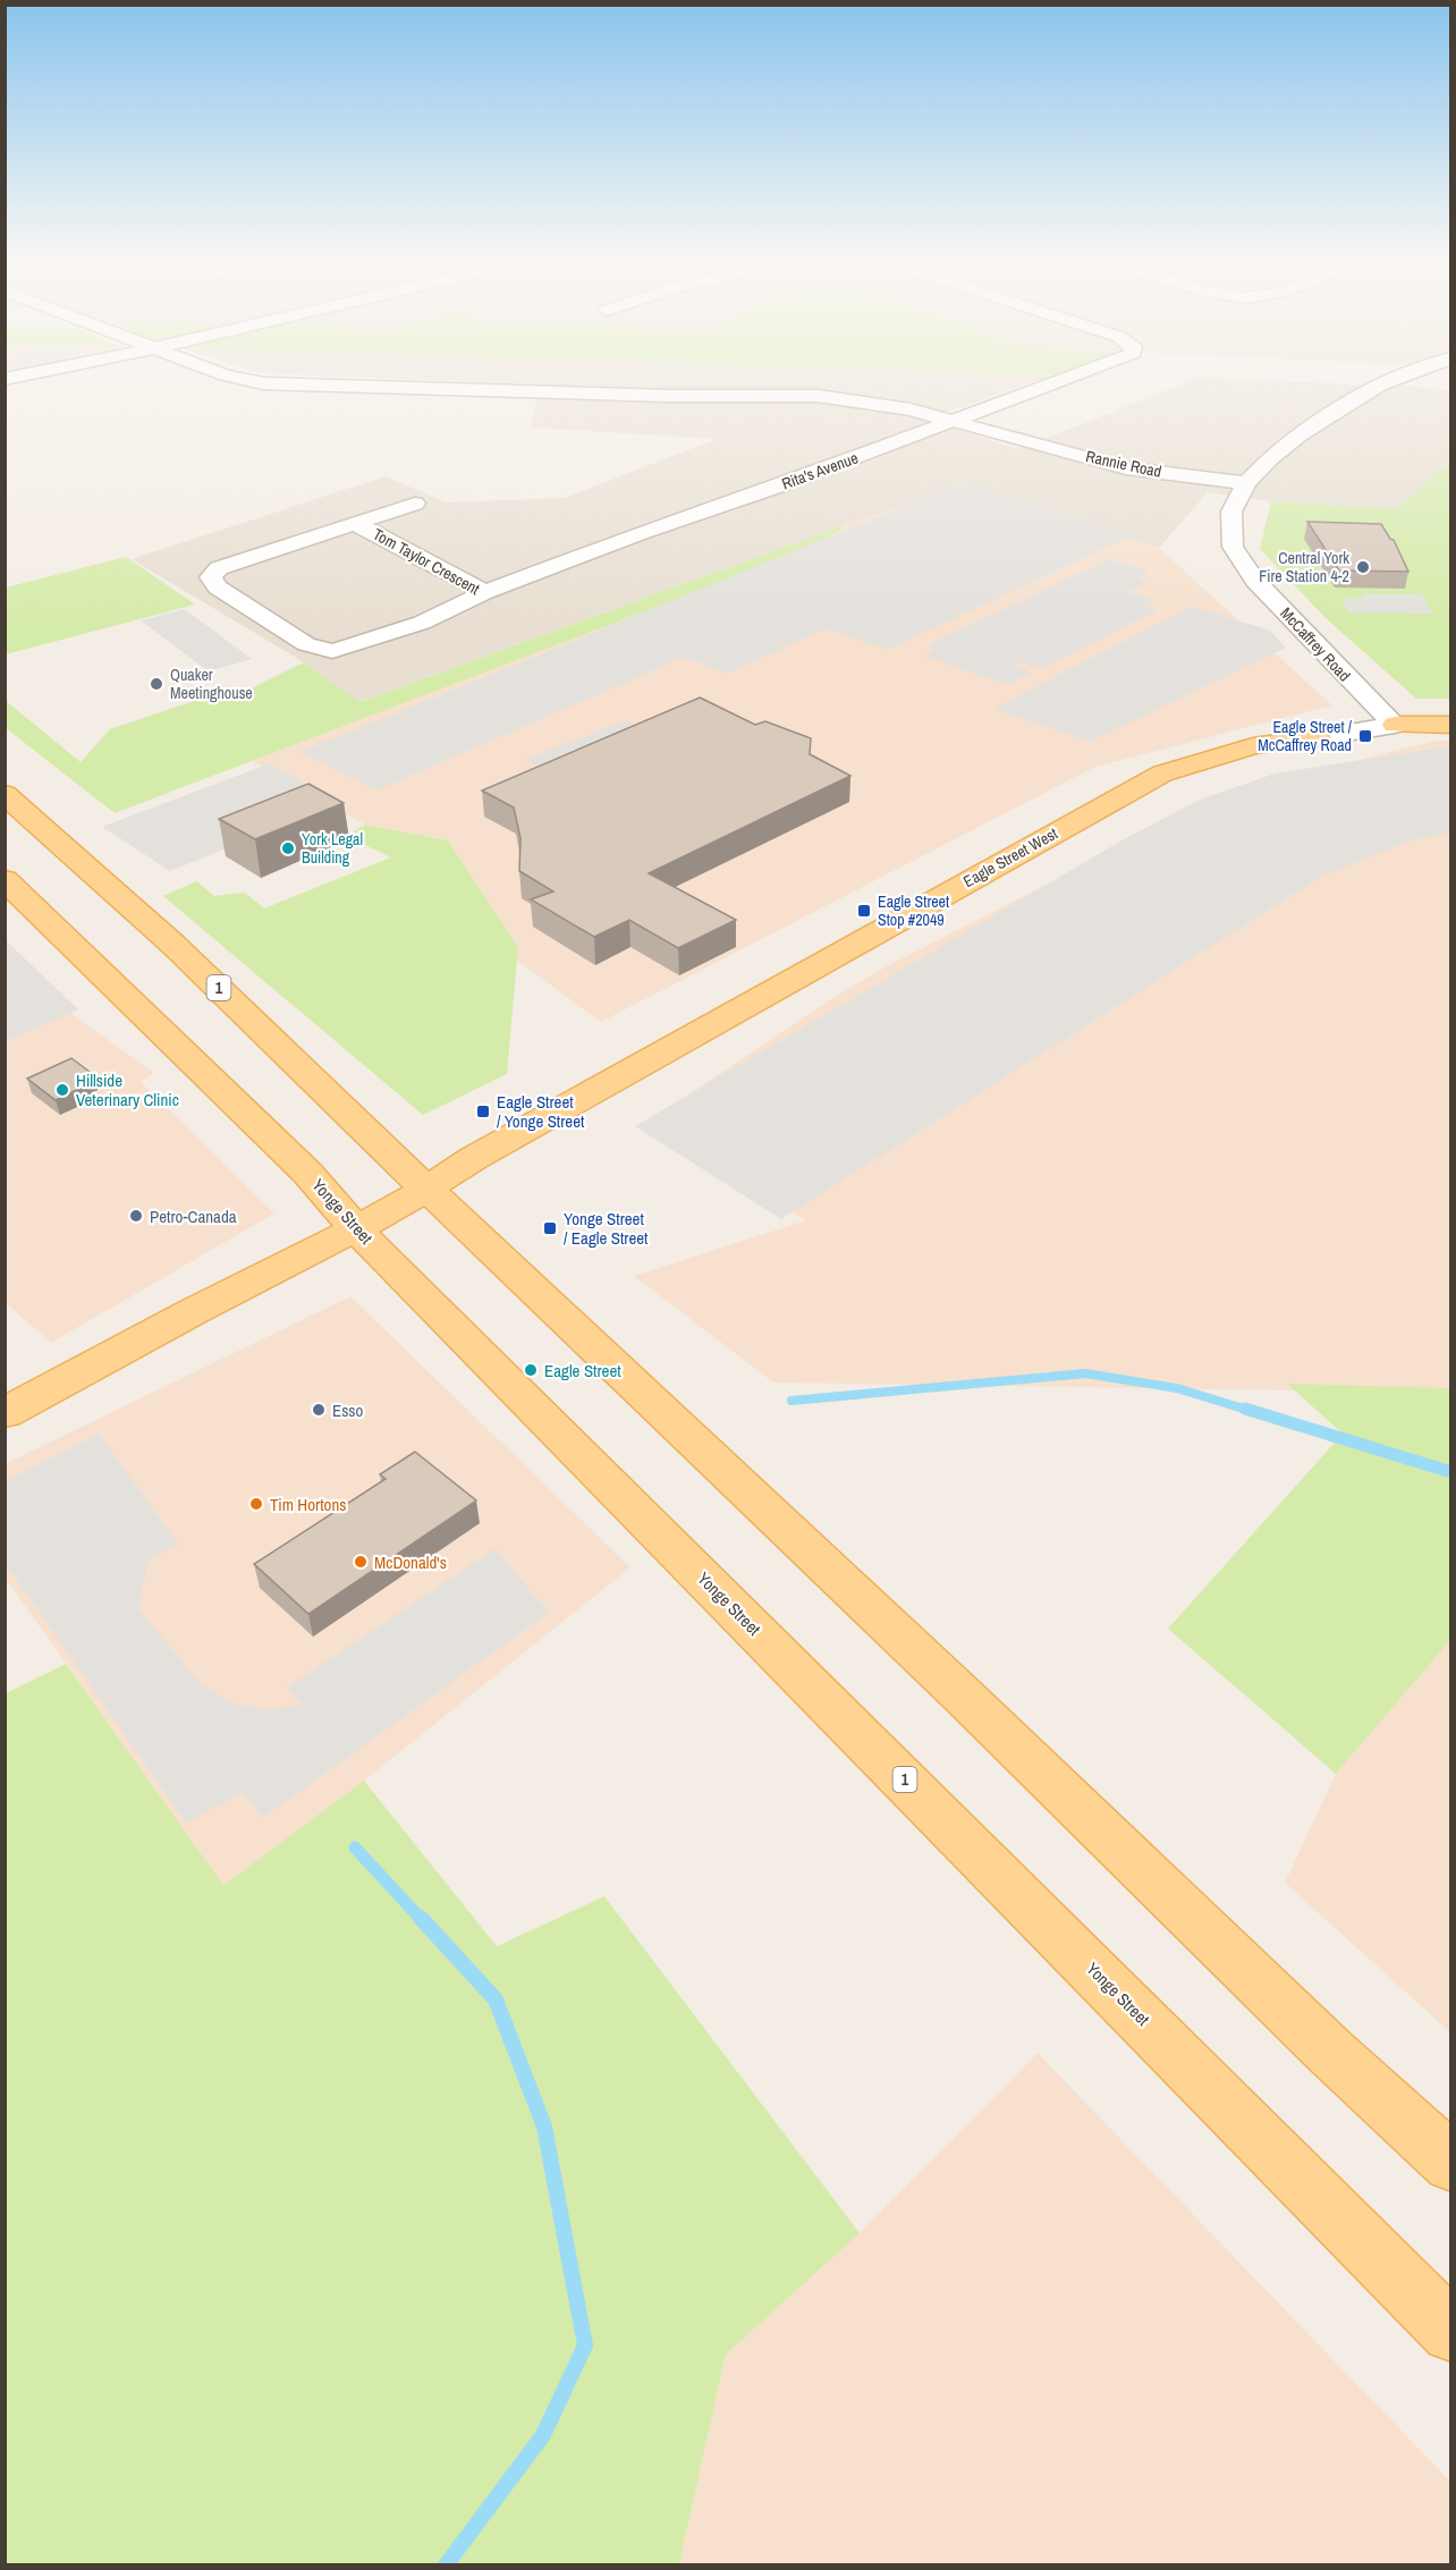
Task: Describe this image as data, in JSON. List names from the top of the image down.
{
  "streets": {
    "main road": ["Eagle Street West", "1", "Yonge Street"],
    "street": [
      "Rannie Road",
      "Rita's Avenue",
      "Tom Taylor Crescent",
      "McCaffrey Road"
    ]
  },
  "crossings": [
    ["Rannie Road", "Rita's Avenue"],
    ["Rannie Road", "McCaffrey Road"],
    ["Rita's Avenue", "Tom Taylor Crescent"],
    ["McCaffrey Road", "Eagle Street West"],
    ["Eagle Street West", "1"]
  ],
  "places": {
    "other": [
      "Central York Fire Station 4-2",
      "Quaker Meetinghouse",
      "York Legal Building",
      "Hillside Veterinary Clinic",
      "Petro-Canada",
      "Eagle Street",
      "Esso",
      "Tim Hortons",
      "McDonald's"
    ],
    "transit": [
      "Eagle Street / McCaffrey Road",
      "Eagle Street Stop #2049",
      "Eagle Street / Yonge Street",
      "Yonge Street / Eagle Street"
    ]
  }
}
